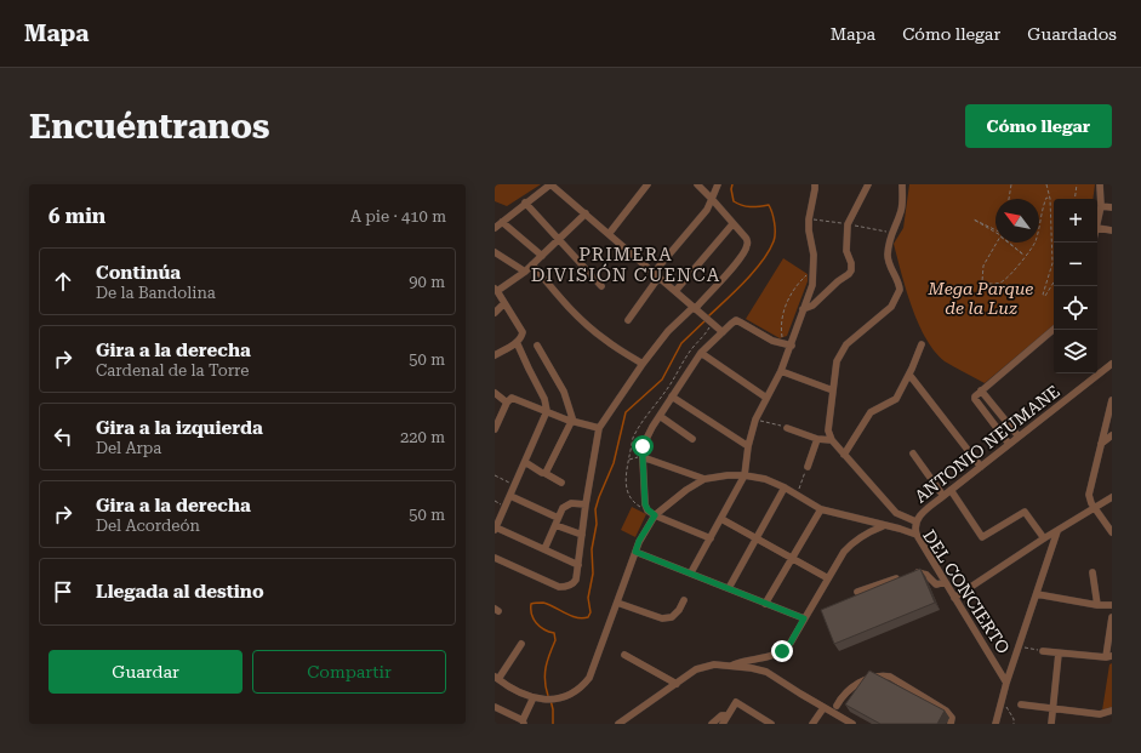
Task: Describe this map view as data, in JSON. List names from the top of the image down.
{
  "streets": {
    "street": ["ANTONIO NEUMANE", "DEL CONCIERTO"]
  },
  "crossings": [
    ["ANTONIO NEUMANE", "DEL CONCIERTO"]
  ],
  "districts": ["PRIMERA DIVISIÓN CUENCA"],
  "parks": ["Mega Parque de la Luz"],
  "north": "top left",
  "page": {
    "header": "Mapa",
    "nav": ["Mapa", "Cómo llegar", "Guardados"],
    "buttons": [
      "Cómo llegar",
      ["Guardar", "Compartir"]
    ],
    "title": "Encuéntranos",
    "heading": ["6 min", "A pie · 410 m"],
    "map_buttons": ["+", "−"],
    "list": [
      ["Continúa", "De la Bandolina", "90 m"],
      ["Gira a la derecha", "Cardenal de la Torre", "50 m"],
      ["Gira a la izquierda", "Del Arpa", "220 m"],
      ["Gira a la derecha", "Del Acordeón", "50 m"],
      "Llegada al destino"
    ]
  }
}
